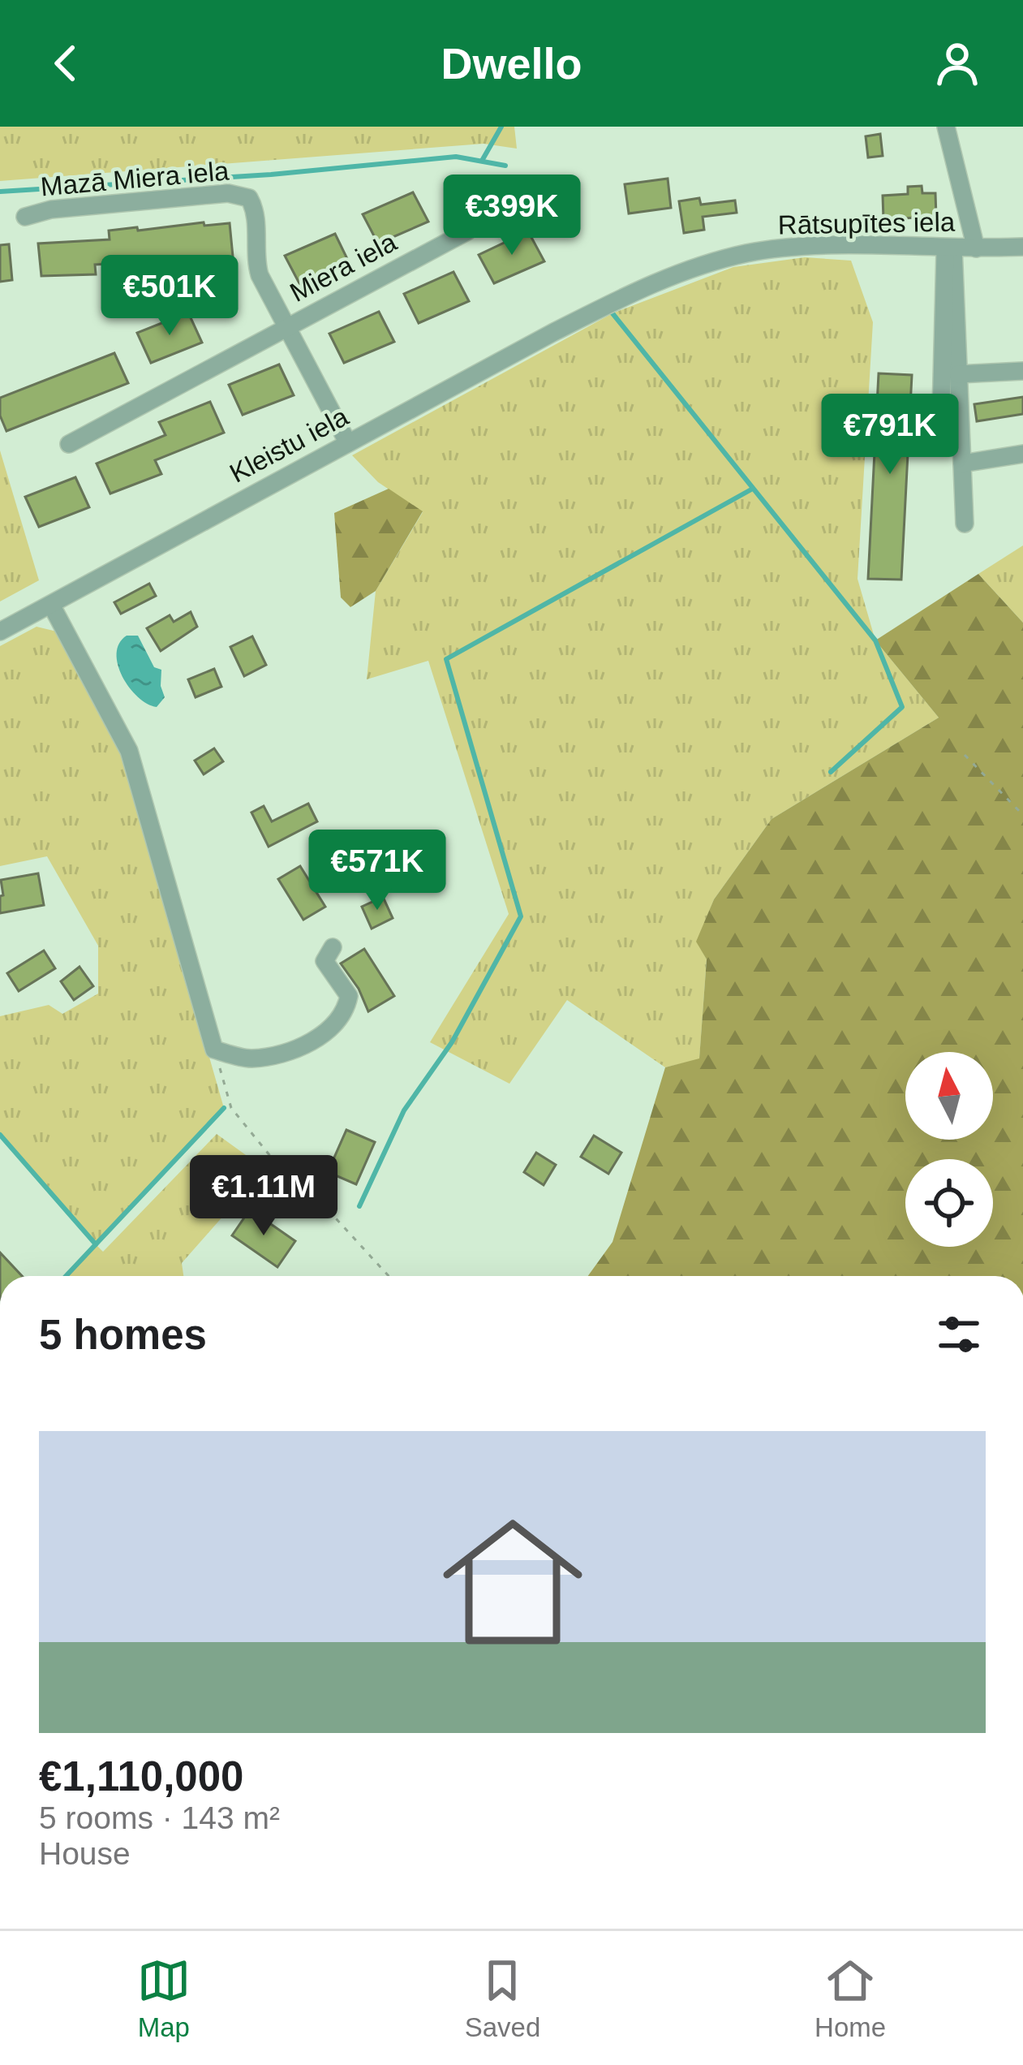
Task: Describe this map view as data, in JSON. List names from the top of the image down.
{
  "streets": {
    "street": [
      "Mazā Miera iela",
      "Rātsupītes iela",
      "Miera iela",
      "Kleistu iela"
    ]
  },
  "crossings": [
    ["Mazā Miera iela", "Miera iela"],
    ["Rātsupītes iela", "Kleistu iela"]
  ],
  "north": "top",
  "page": {
    "header": "Dwello",
    "price": [
      "€399K",
      "€501K",
      "€791K",
      "€571K",
      "€1.11M"
    ],
    "heading": "5 homes",
    "list": [
      {
        "name": "€1,110,000",
        "note": "5 rooms · 143 m² · House"
      }
    ],
    "tabs": ["Map", "Saved", "Home"]
  }
}
